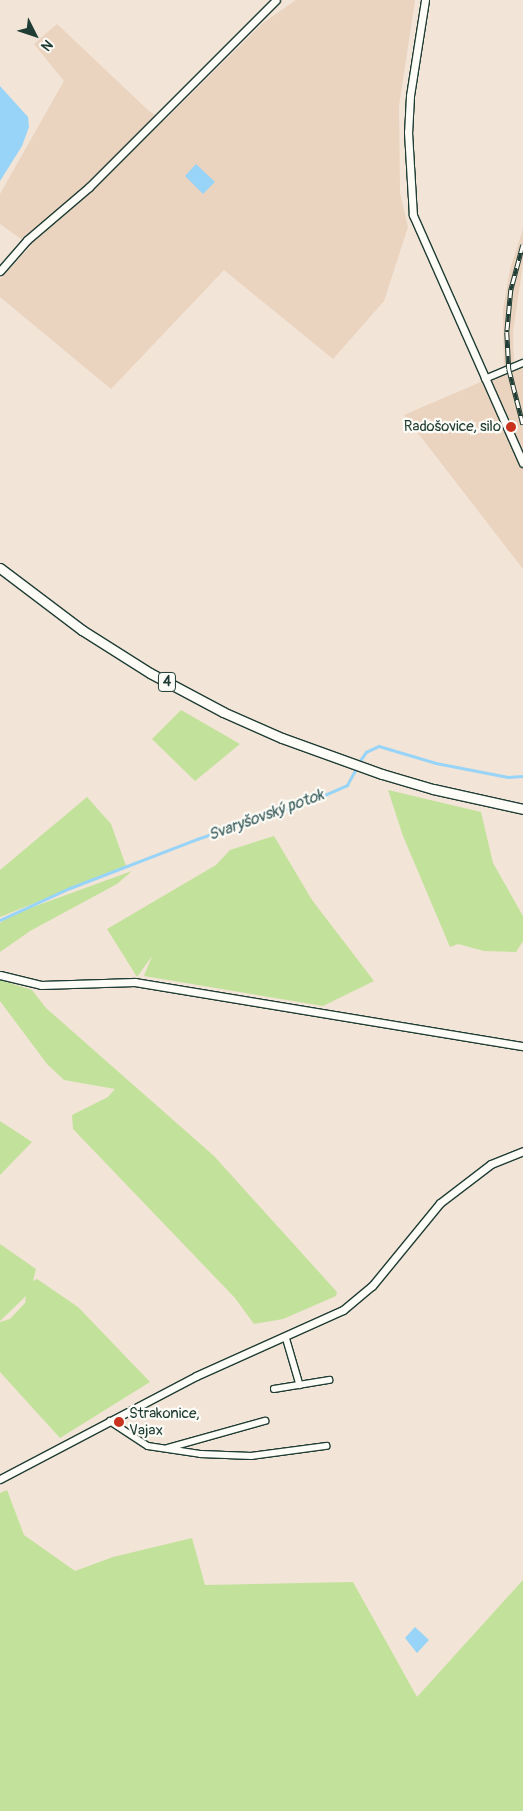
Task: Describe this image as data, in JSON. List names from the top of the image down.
{
  "streets": {
    "main road": ["4"]
  },
  "water": ["Svaryšovský potok"],
  "places": ["Radošovice, silo", "Strakonice, Vajax"],
  "north": "bottom right"
}
